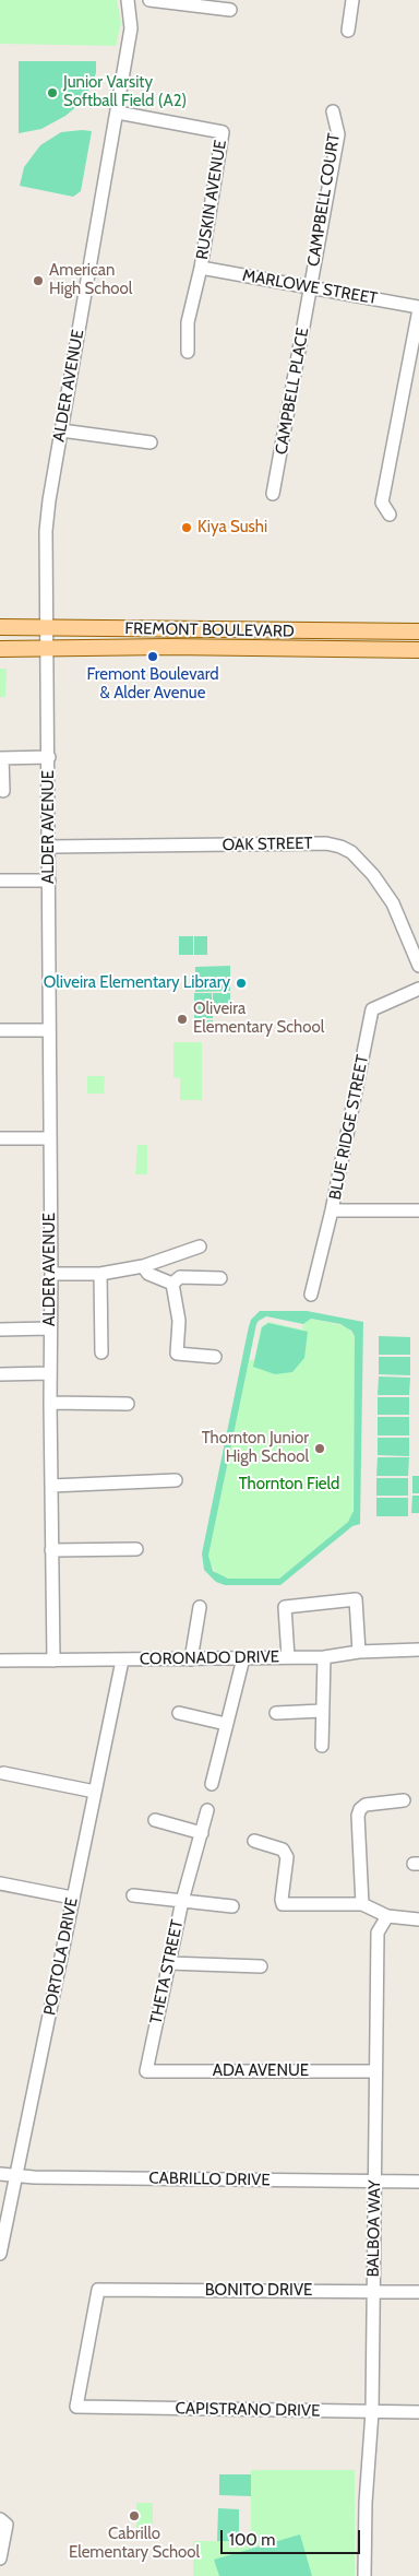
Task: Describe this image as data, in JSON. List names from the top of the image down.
{
  "streets": {
    "main road": ["FREMONT BOULEVARD"],
    "street": [
      "RUSKIN AVENUE",
      "CAMPBELL COURT",
      "MARLOWE STREET",
      "ALDER AVENUE",
      "CAMPBELL PLACE",
      "OAK STREET",
      "BLUE RIDGE STREET",
      "CORONADO DRIVE",
      "PORTOLA DRIVE",
      "THETA STREET",
      "ADA AVENUE",
      "CABRILLO DRIVE",
      "BALBOA WAY",
      "BONITO DRIVE",
      "CAPISTRANO DRIVE"
    ]
  },
  "crossings": [
    ["RUSKIN AVENUE", "MARLOWE STREET"],
    ["RUSKIN AVENUE", "ALDER AVENUE"],
    ["CAMPBELL COURT", "MARLOWE STREET"],
    ["CAMPBELL COURT", "CAMPBELL PLACE"],
    ["MARLOWE STREET", "CAMPBELL PLACE"],
    ["ALDER AVENUE", "FREMONT BOULEVARD"],
    ["ALDER AVENUE", "OAK STREET"],
    ["ALDER AVENUE", "CORONADO DRIVE"],
    ["CORONADO DRIVE", "PORTOLA DRIVE"],
    ["PORTOLA DRIVE", "CABRILLO DRIVE"],
    ["THETA STREET", "ADA AVENUE"],
    ["ADA AVENUE", "BALBOA WAY"],
    ["CABRILLO DRIVE", "BALBOA WAY"],
    ["BALBOA WAY", "BONITO DRIVE"],
    ["BALBOA WAY", "CAPISTRANO DRIVE"],
    ["BONITO DRIVE", "CAPISTRANO DRIVE"]
  ],
  "parks": ["Thornton Field"],
  "places": [
    "Junior Varsity Softball Field (A2)",
    "American High School",
    "Kiya Sushi",
    "Fremont Boulevard & Alder Avenue",
    "Oliveira Elementary Library",
    "Oliveira Elementary School",
    "Thornton Junior High School",
    "Cabrillo Elementary School"
  ],
  "scale_bar": "100 m"
}
